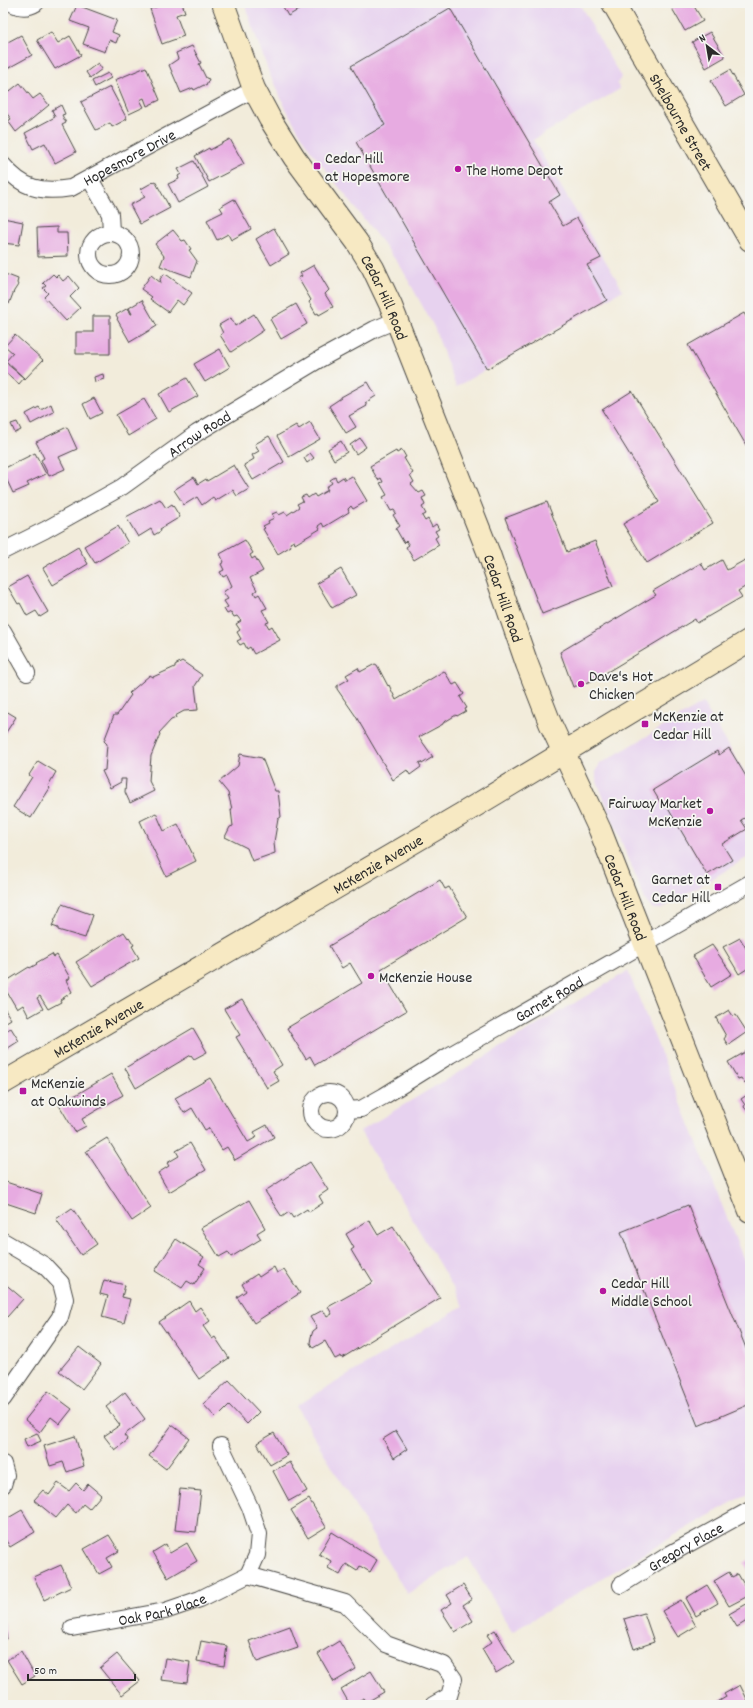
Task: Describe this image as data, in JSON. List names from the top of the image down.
{
  "streets": {
    "street": [
      "Shelbourne Street",
      "Hopesmore Drive",
      "Cedar Hill Road",
      "Arrow Road",
      "McKenzie Avenue",
      "Garnet Road",
      "Gregory Place",
      "Oak Park Place"
    ]
  },
  "crossings": [
    ["Hopesmore Drive", "Cedar Hill Road"],
    ["Cedar Hill Road", "Arrow Road"],
    ["Cedar Hill Road", "McKenzie Avenue"],
    ["Cedar Hill Road", "Garnet Road"]
  ],
  "places": {
    "transit": [
      "Cedar Hill at Hopesmore",
      "McKenzie at Cedar Hill",
      "Garnet at Cedar Hill",
      "McKenzie at Oakwinds"
    ],
    "other": [
      "The Home Depot",
      "Dave's Hot Chicken",
      "Fairway Market McKenzie",
      "McKenzie House",
      "Cedar Hill Middle School"
    ]
  },
  "scale_bar": "50 m",
  "north": "top left"
}
